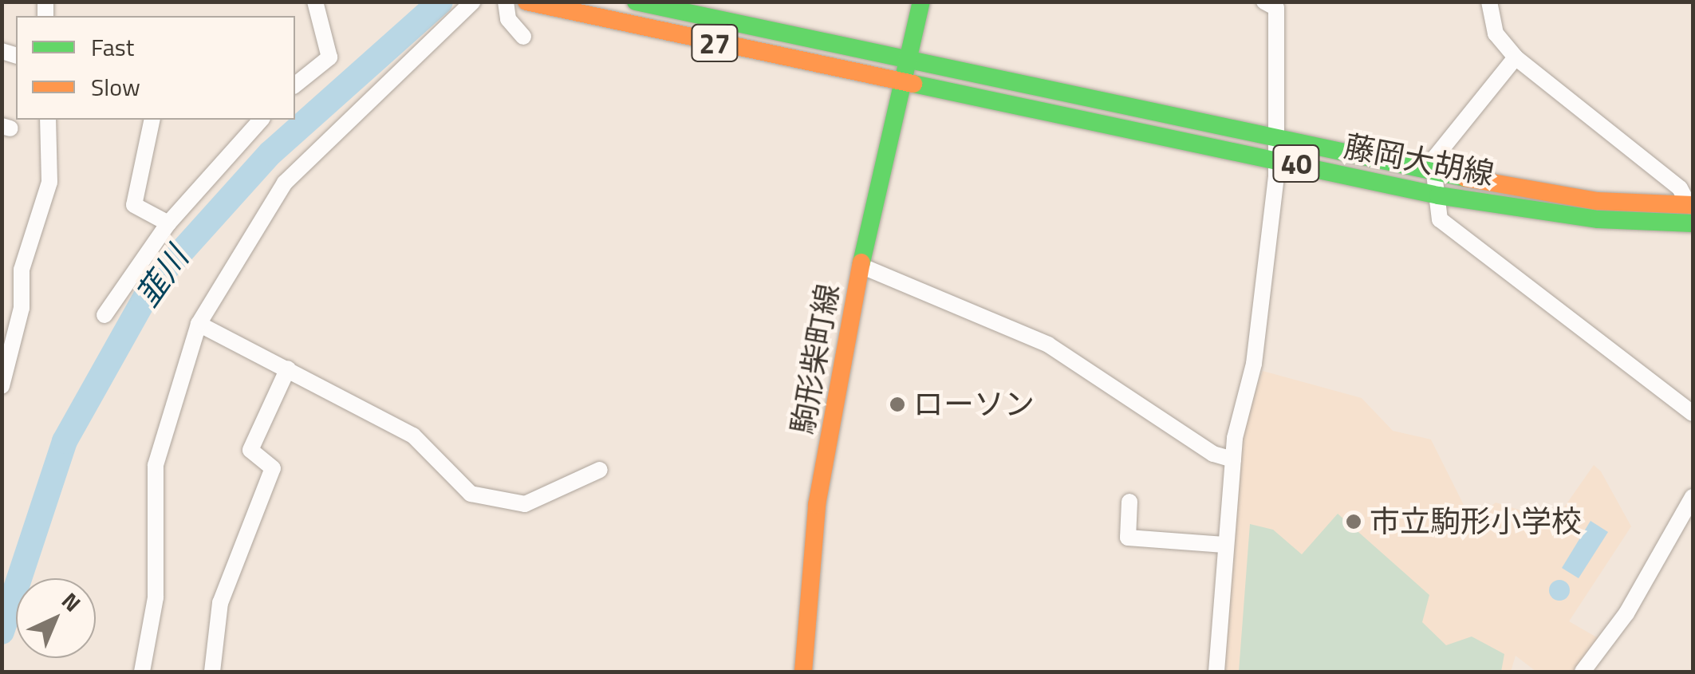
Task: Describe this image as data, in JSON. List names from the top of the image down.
{
  "streets": {
    "main road": [
      "27",
      "藤岡大胡線",
      "40",
      "駒形柴町線"
    ]
  },
  "crossings": [
    ["27", "藤岡大胡線"],
    ["27", "駒形柴町線"],
    ["藤岡大胡線", "駒形柴町線"]
  ],
  "water": ["韮川"],
  "places": ["ローソン", "市立駒形小学校"],
  "legend": ["Fast", "Slow"],
  "north": "top right"
}
